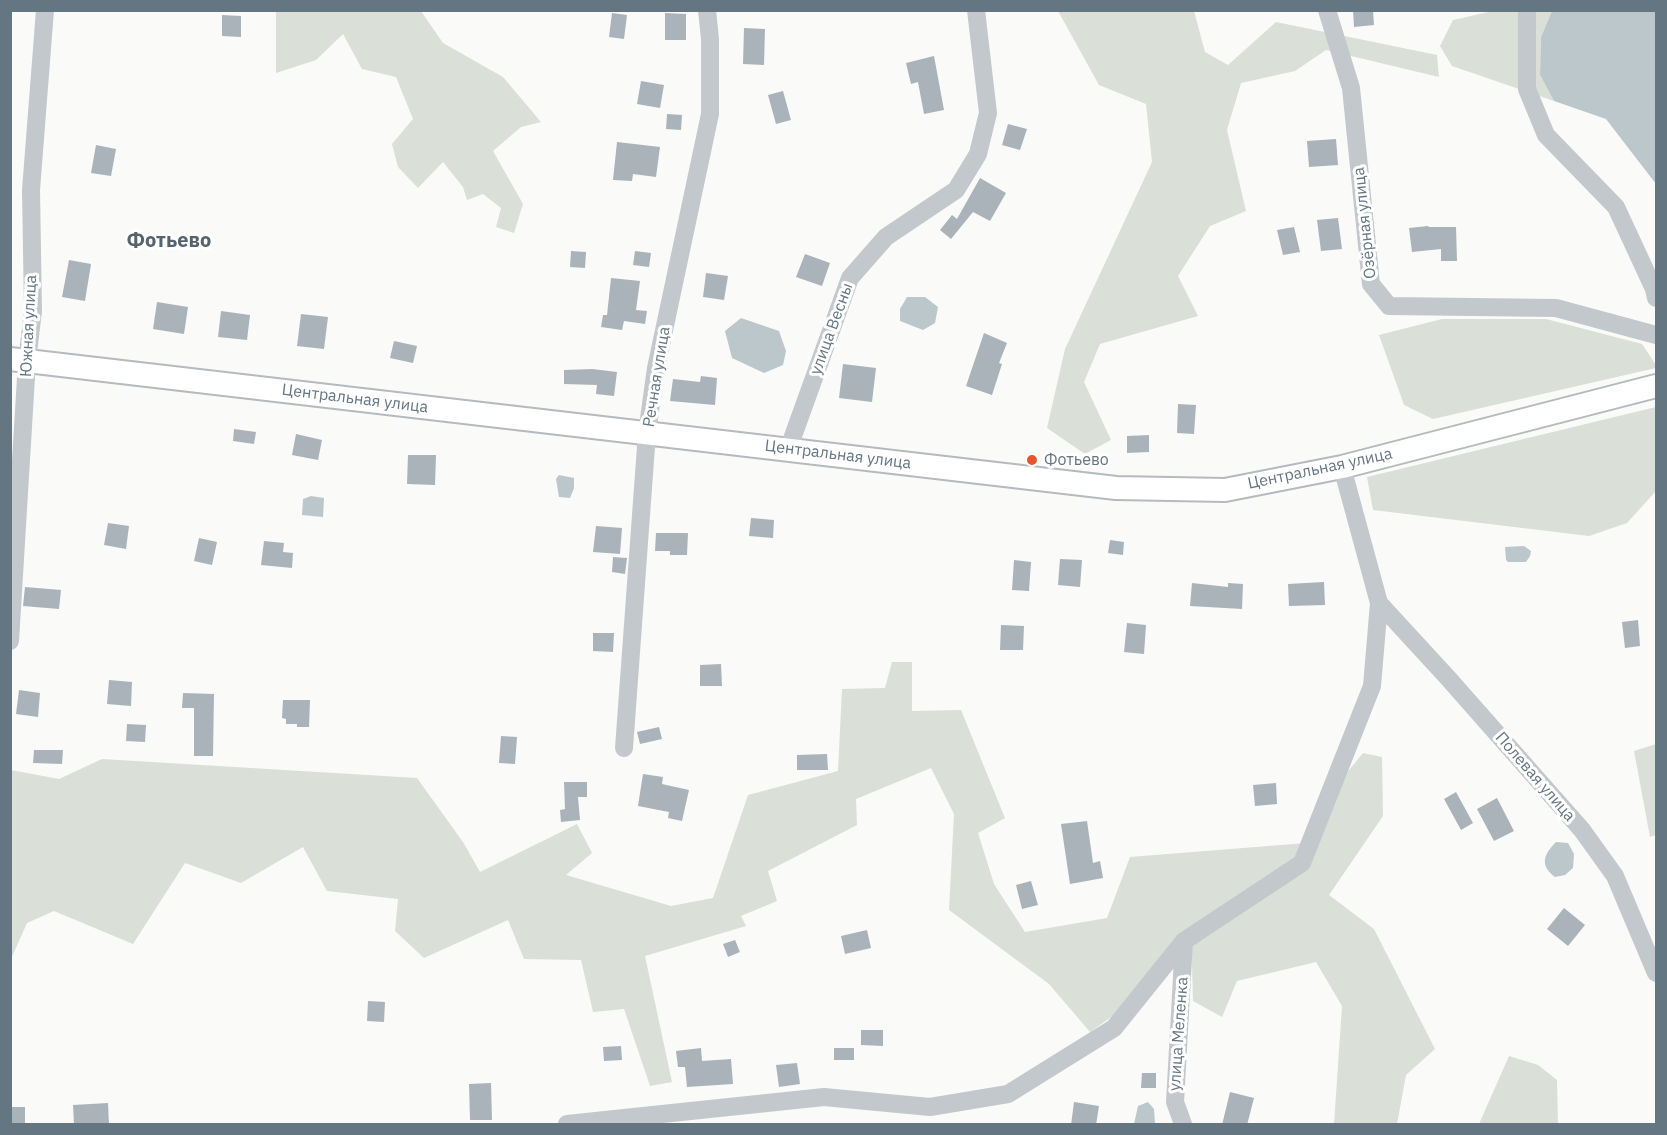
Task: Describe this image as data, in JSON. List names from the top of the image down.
{
  "streets": {
    "main road": ["Центральная улица"],
    "street": [
      "Озёрная улица",
      "Южная улица",
      "улица Весны",
      "Речная улица",
      "Полевая улица",
      "улица Меленка"
    ]
  },
  "crossings": [
    ["Южная улица", "Центральная улица"],
    ["улица Весны", "Центральная улица"],
    ["Речная улица", "Центральная улица"]
  ],
  "districts": ["Фотьево"],
  "places": ["Фотьево"]
}
